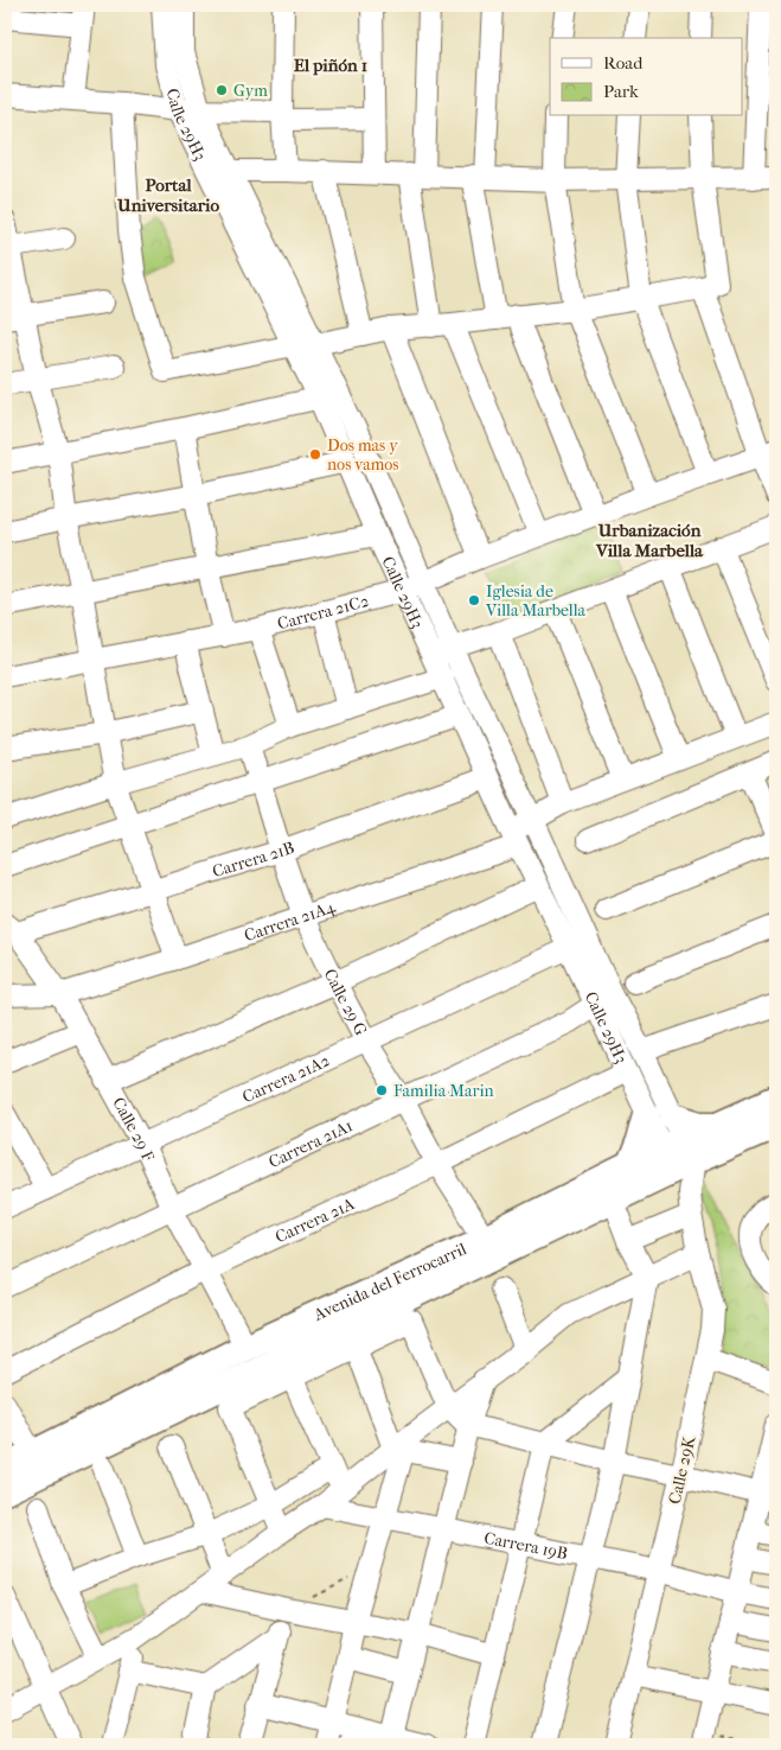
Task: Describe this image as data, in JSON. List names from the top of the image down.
{
  "streets": {
    "main road": ["Avenida del Ferrocarril"],
    "street": [
      "Calle 29H3",
      "Carrera 21C2",
      "Carrera 21B",
      "Carrera 21A4",
      "Calle 29 G",
      "Carrera 21A2",
      "Calle 29 F",
      "Carrera 21A1",
      "Carrera 21A",
      "Calle 29K",
      "Carrera 19B"
    ]
  },
  "crossings": [
    ["Calle 29H3", "Carrera 21C2"],
    ["Calle 29H3", "Carrera 21B"],
    ["Calle 29H3", "Carrera 21A4"],
    ["Calle 29H3", "Carrera 21A2"],
    ["Calle 29H3", "Carrera 21A1"],
    ["Calle 29H3", "Carrera 21A"],
    ["Calle 29H3", "Avenida del Ferrocarril"],
    ["Calle 29H3", "Calle 29K"],
    ["Carrera 21B", "Calle 29 G"],
    ["Carrera 21B", "Calle 29 F"],
    ["Carrera 21A4", "Calle 29 G"],
    ["Carrera 21A4", "Calle 29 F"],
    ["Calle 29 G", "Carrera 21A2"],
    ["Calle 29 G", "Carrera 21A1"],
    ["Calle 29 G", "Carrera 21A"],
    ["Calle 29 G", "Avenida del Ferrocarril"],
    ["Carrera 21A2", "Calle 29 F"],
    ["Calle 29 F", "Carrera 21A1"],
    ["Calle 29 F", "Carrera 21A"],
    ["Calle 29 F", "Avenida del Ferrocarril"],
    ["Avenida del Ferrocarril", "Calle 29K"],
    ["Calle 29K", "Carrera 19B"]
  ],
  "districts": ["El piñón 1", "Portal Universitario", "Urbanización Villa Marbella"],
  "places": [
    "Gym",
    "Dos mas y nos vamos",
    "Iglesia de Villa Marbella",
    "Familia Marin"
  ],
  "legend": ["Road", "Park"]
}
